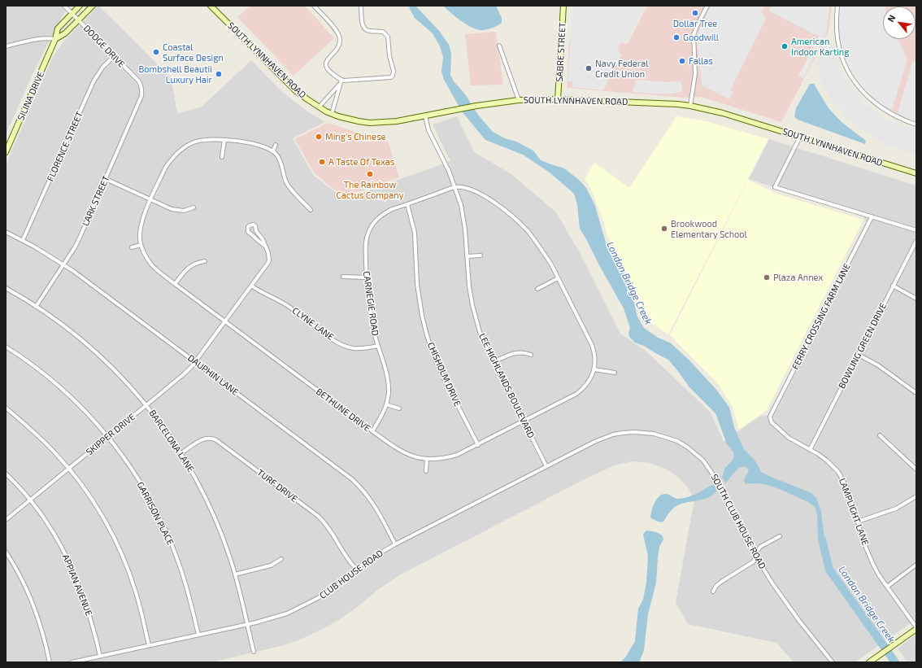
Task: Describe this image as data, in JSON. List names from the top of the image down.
{
  "streets": {
    "street": [
      "DODGE DRIVE",
      "SABRE STREET",
      "SOUTH LYNNHAVEN ROAD",
      "SILINA DRIVE",
      "FLORENCE STREET",
      "LARK STREET",
      "CARNEGIE ROAD",
      "FERRY CROSSING FARM LANE",
      "CLYNE LANE",
      "BOWLING GREEN DRIVE",
      "CHISHOLM DRIVE",
      "DAUPHIN LANE",
      "LEE HIGHLANDS BOULEVARD",
      "BETHUNE DRIVE",
      "SKIPPER DRIVE",
      "BARCELONA LANE",
      "TURF DRIVE",
      "LAMPLIGHT LANE",
      "GARRISON PLACE",
      "SOUTH CLUB HOUSE ROAD",
      "CLUB HOUSE ROAD",
      "APPIAN AVENUE"
    ]
  },
  "crossings": [
    ["DODGE DRIVE", "SILINA DRIVE"],
    ["DODGE DRIVE", "FLORENCE STREET"],
    ["DODGE DRIVE", "LARK STREET"],
    ["SABRE STREET", "SOUTH LYNNHAVEN ROAD"],
    ["SOUTH LYNNHAVEN ROAD", "LEE HIGHLANDS BOULEVARD"],
    ["FLORENCE STREET", "DAUPHIN LANE"],
    ["LARK STREET", "DAUPHIN LANE"],
    ["LARK STREET", "BARCELONA LANE"],
    ["CARNEGIE ROAD", "CLYNE LANE"],
    ["CARNEGIE ROAD", "CHISHOLM DRIVE"],
    ["CARNEGIE ROAD", "LEE HIGHLANDS BOULEVARD"],
    ["CARNEGIE ROAD", "BETHUNE DRIVE"],
    ["FERRY CROSSING FARM LANE", "LAMPLIGHT LANE"],
    ["CLYNE LANE", "SKIPPER DRIVE"],
    ["BOWLING GREEN DRIVE", "LAMPLIGHT LANE"],
    ["CHISHOLM DRIVE", "BETHUNE DRIVE"],
    ["DAUPHIN LANE", "SKIPPER DRIVE"],
    ["DAUPHIN LANE", "CLUB HOUSE ROAD"],
    ["LEE HIGHLANDS BOULEVARD", "BETHUNE DRIVE"],
    ["LEE HIGHLANDS BOULEVARD", "CLUB HOUSE ROAD"],
    ["BETHUNE DRIVE", "SKIPPER DRIVE"],
    ["SKIPPER DRIVE", "BARCELONA LANE"],
    ["SKIPPER DRIVE", "GARRISON PLACE"],
    ["SKIPPER DRIVE", "APPIAN AVENUE"],
    ["BARCELONA LANE", "TURF DRIVE"],
    ["BARCELONA LANE", "CLUB HOUSE ROAD"],
    ["TURF DRIVE", "CLUB HOUSE ROAD"],
    ["GARRISON PLACE", "CLUB HOUSE ROAD"],
    ["SOUTH CLUB HOUSE ROAD", "CLUB HOUSE ROAD"],
    ["CLUB HOUSE ROAD", "APPIAN AVENUE"]
  ],
  "water": ["London Bridge Creek"],
  "places": [
    "Dollar Tree",
    "Goodwill",
    "American Indoor Karting",
    "Coastal Surface Design",
    "Fallas",
    "Navy Federal Credit Union",
    "Bombshell Beautii Luxury Hair",
    "Ming's Chinese",
    "A Taste Of Texas",
    "The Rainbow Cactus Company",
    "Brookwood Elementary School",
    "Plaza Annex"
  ],
  "north": "top left"
}
